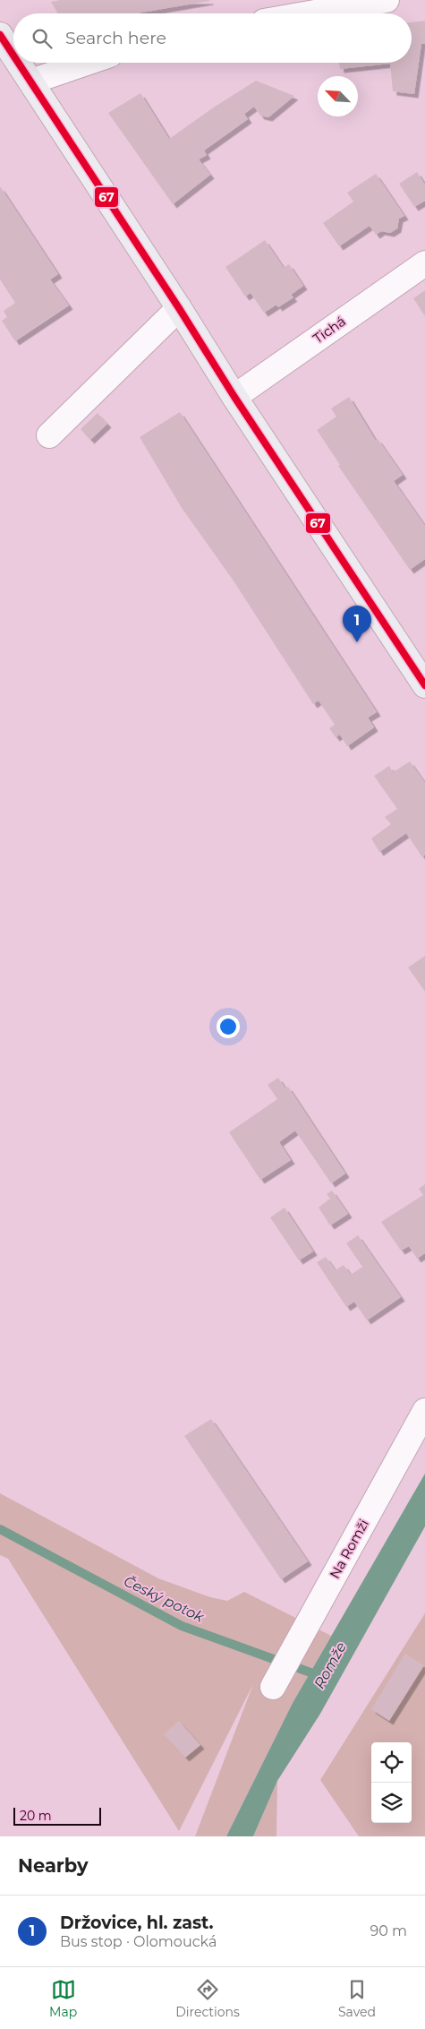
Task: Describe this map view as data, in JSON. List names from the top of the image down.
{
  "streets": {
    "street": ["Tichá", "Na Romži"]
  },
  "water": ["Český potok", "Romže"],
  "lines": ["transit line 67"],
  "scale_bar": "20 m",
  "north": "top left",
  "page": {
    "search": "Search here",
    "pins": "1",
    "scale": "20 m",
    "heading": "Nearby",
    "list": [
      {
        "mark": "1",
        "name": "Držovice, hl. zast.",
        "note": "Bus stop · Olomoucká",
        "value": "90 m"
      }
    ],
    "nav": ["Map", "Directions", "Saved"]
  }
}
